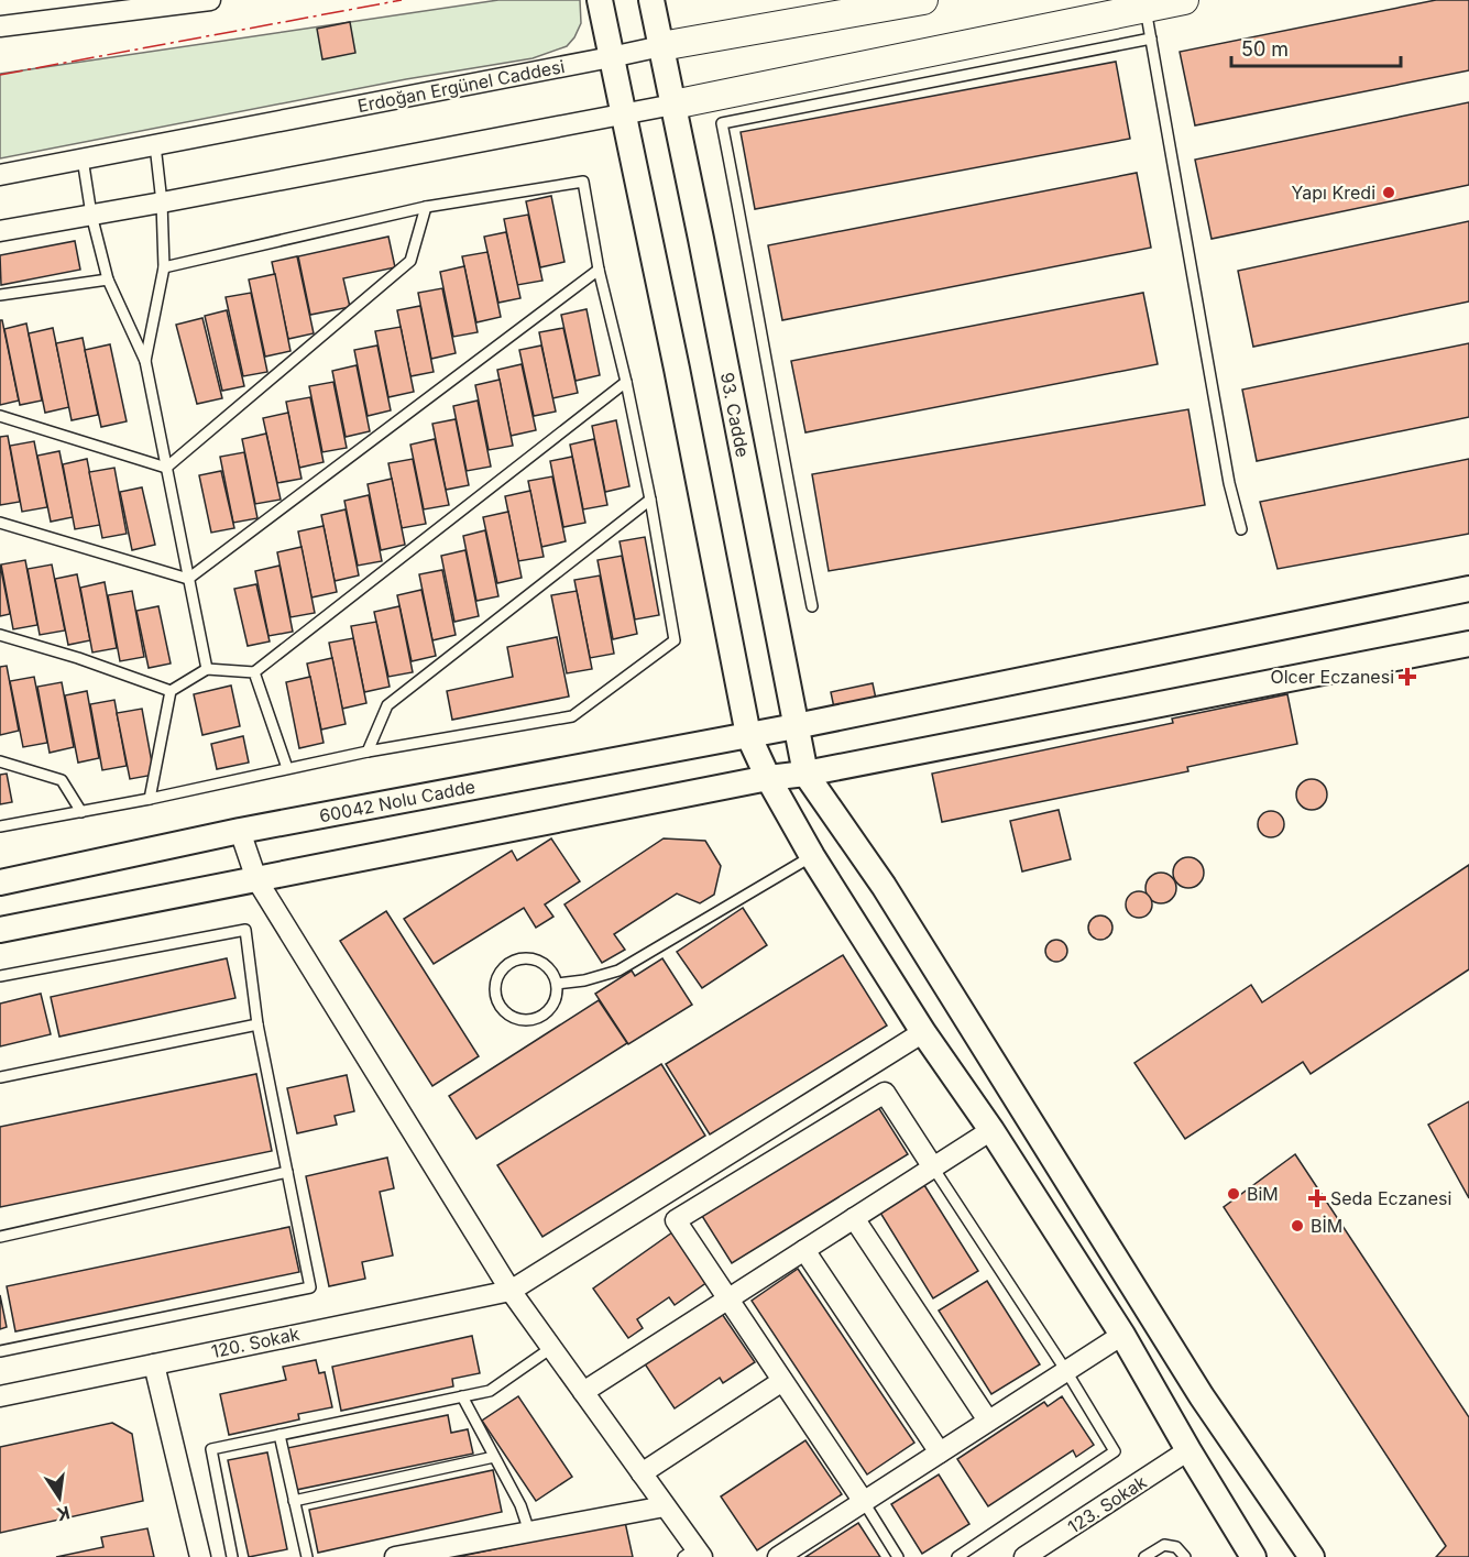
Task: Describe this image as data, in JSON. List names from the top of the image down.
{
  "streets": {
    "main road": ["Erdoğan Ergünel Caddesi"],
    "street": [
      "93. Cadde",
      "60042 Nolu Cadde",
      "120. Sokak",
      "123. Sokak"
    ]
  },
  "crossings": [
    ["Erdoğan Ergünel Caddesi", "93. Cadde"],
    ["93. Cadde", "60042 Nolu Cadde"]
  ],
  "places": {
    "other": ["Yapı Kredi", "BiM", "BİM"],
    "health": ["Olcer Eczanesi", "Seda Eczanesi"]
  },
  "scale_bar": "50 m",
  "north": "bottom"
}
